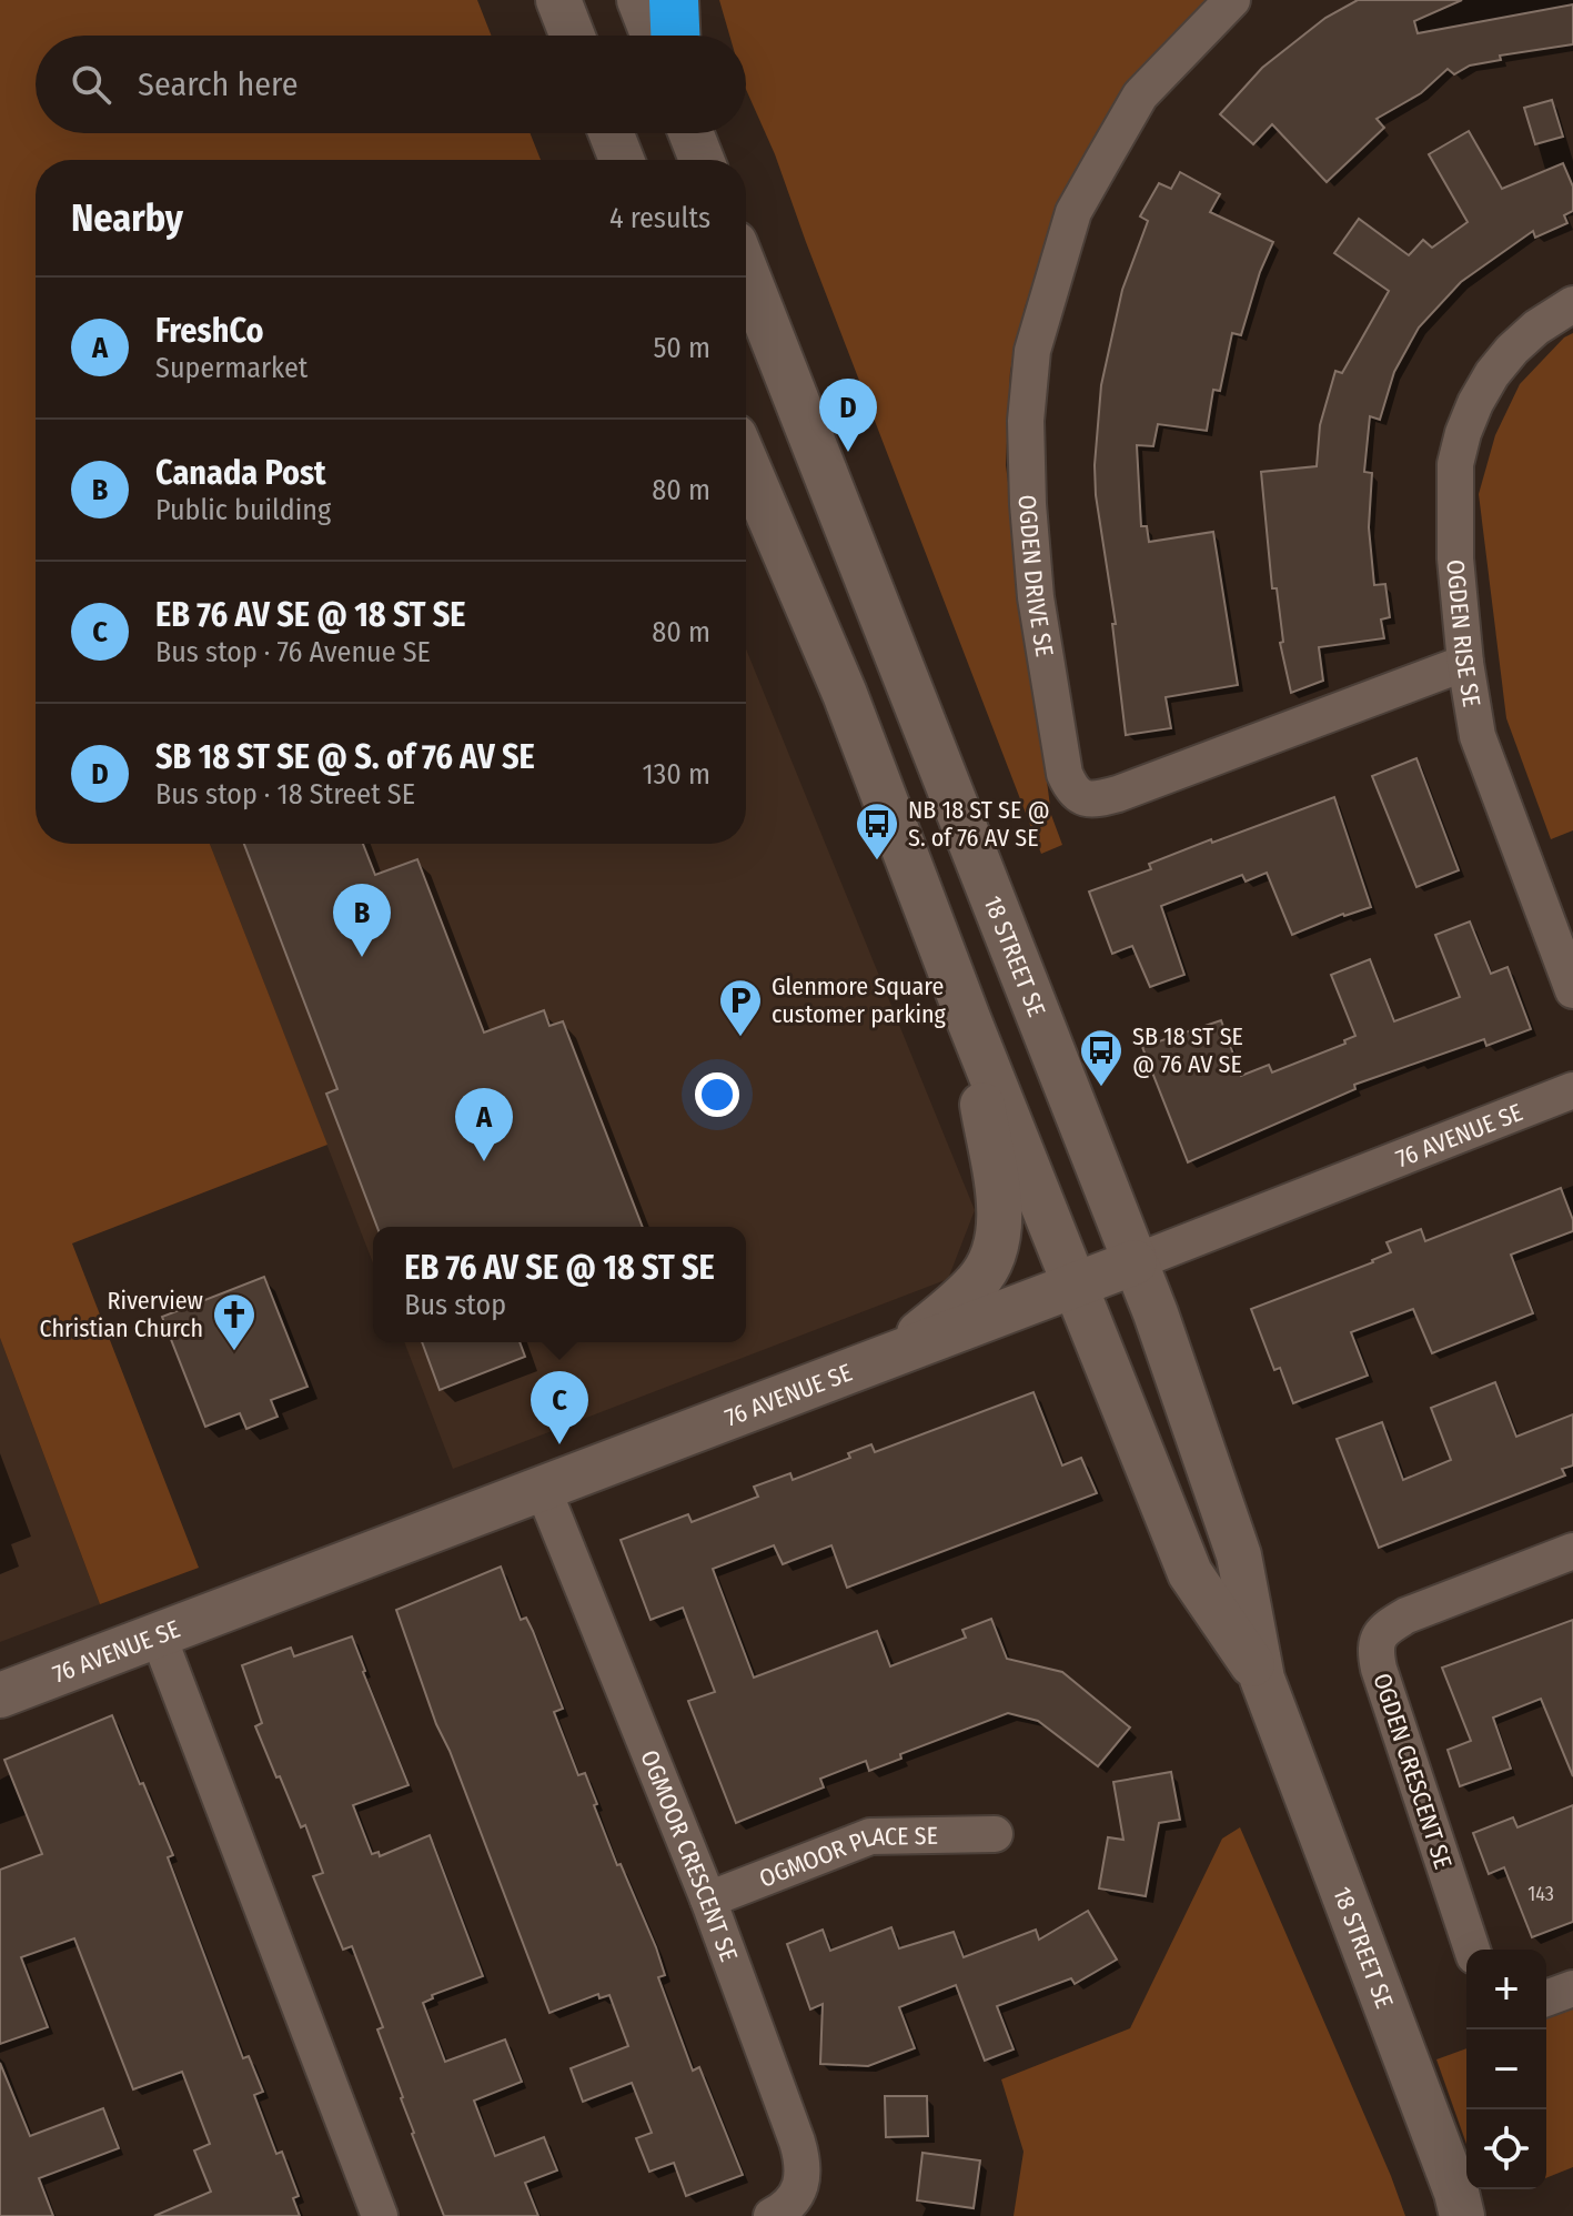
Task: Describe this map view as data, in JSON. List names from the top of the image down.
{
  "streets": {
    "street": [
      "OGDEN DRIVE SE",
      "OGDEN RISE SE",
      "18 STREET SE",
      "76 AVENUE SE",
      "OGDEN CRESCENT SE",
      "OGMOOR CRESCENT SE",
      "OGMOOR PLACE SE"
    ]
  },
  "crossings": [
    ["OGDEN DRIVE SE", "OGDEN RISE SE"],
    ["18 STREET SE", "76 AVENUE SE"],
    ["76 AVENUE SE", "OGMOOR CRESCENT SE"],
    ["OGMOOR CRESCENT SE", "OGMOOR PLACE SE"]
  ],
  "places": {
    "bus stop": ["NB 18 ST SE @ S. of 76 AV SE", "SB 18 ST SE @ 76 AV SE"],
    "parking": ["Glenmore Square customer parking"],
    "church": ["Riverview Christian Church"]
  },
  "house_numbers": ["143"],
  "page": {
    "search": "Search here",
    "heading": ["Nearby", "4 results"],
    "list": [
      {
        "mark": "A",
        "name": "FreshCo",
        "note": "Supermarket",
        "value": "50 m"
      },
      {
        "mark": "B",
        "name": "Canada Post",
        "note": "Public building",
        "value": "80 m"
      },
      {
        "mark": "C",
        "name": "EB 76 AV SE @ 18 ST SE",
        "note": "Bus stop · 76 Avenue SE",
        "value": "80 m"
      },
      {
        "mark": "D",
        "name": "SB 18 ST SE @ S. of 76 AV SE",
        "note": "Bus stop · 18 Street SE",
        "value": "130 m"
      }
    ],
    "pins": [
      "D",
      "B",
      "A",
      "C"
    ],
    "popup": ["EB 76 AV SE @ 18 ST SE", "Bus stop"],
    "map_buttons": ["+", "−"]
  }
}
